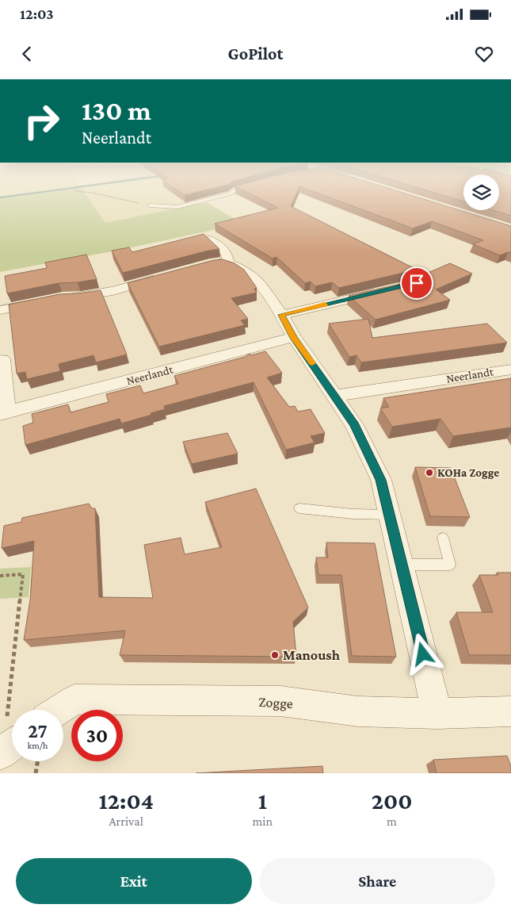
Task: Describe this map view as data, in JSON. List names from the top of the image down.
{
  "streets": {
    "street": ["Neerlandt", "Zogge"]
  },
  "places": ["KOHa Zogge", "Manoush"],
  "page": {
    "status": "12:03",
    "header": "GoPilot",
    "turn": ["130 m", "Neerlandt"],
    "speed": "27 km/h",
    "limit": "30",
    "eta": [
      "12:04",
      "Arrival",
      "1",
      "min",
      "200",
      "m"
    ],
    "buttons": ["Exit", "Share"]
  }
}
